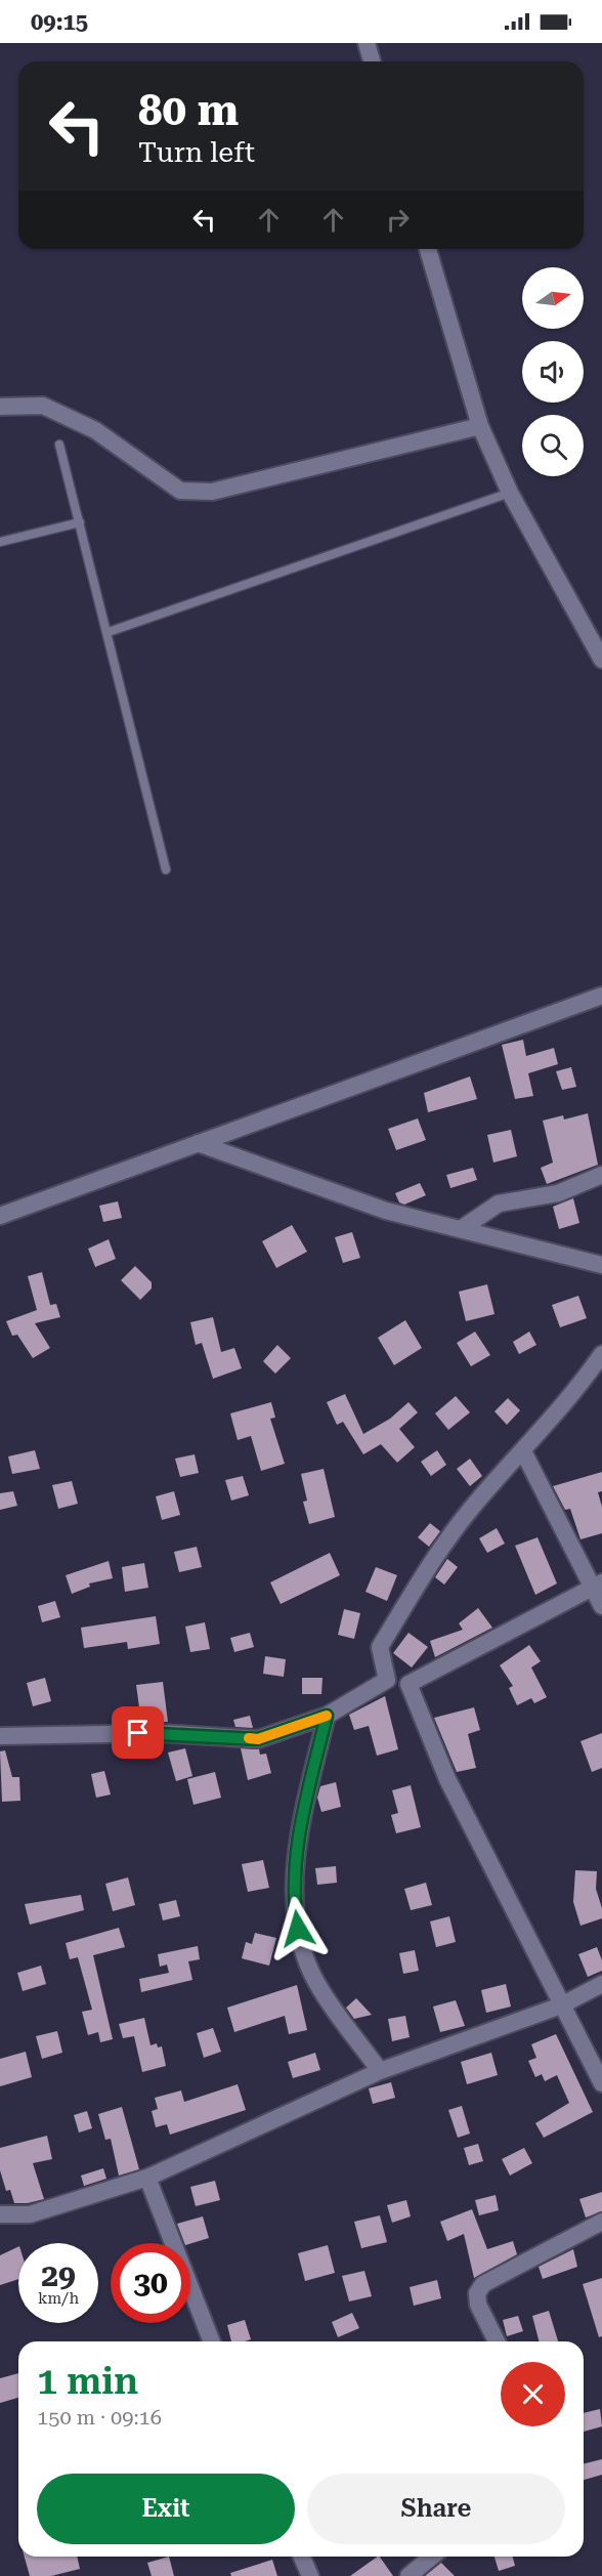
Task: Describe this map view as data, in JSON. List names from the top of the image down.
{
  "north": "right",
  "page": {
    "status": "09:15",
    "turn": ["80 m", "Turn left"],
    "speed": "29 km/h",
    "limit": "30",
    "heading": ["1 min", "150 m · 09:16"],
    "buttons": ["Exit", "Share"]
  }
}
